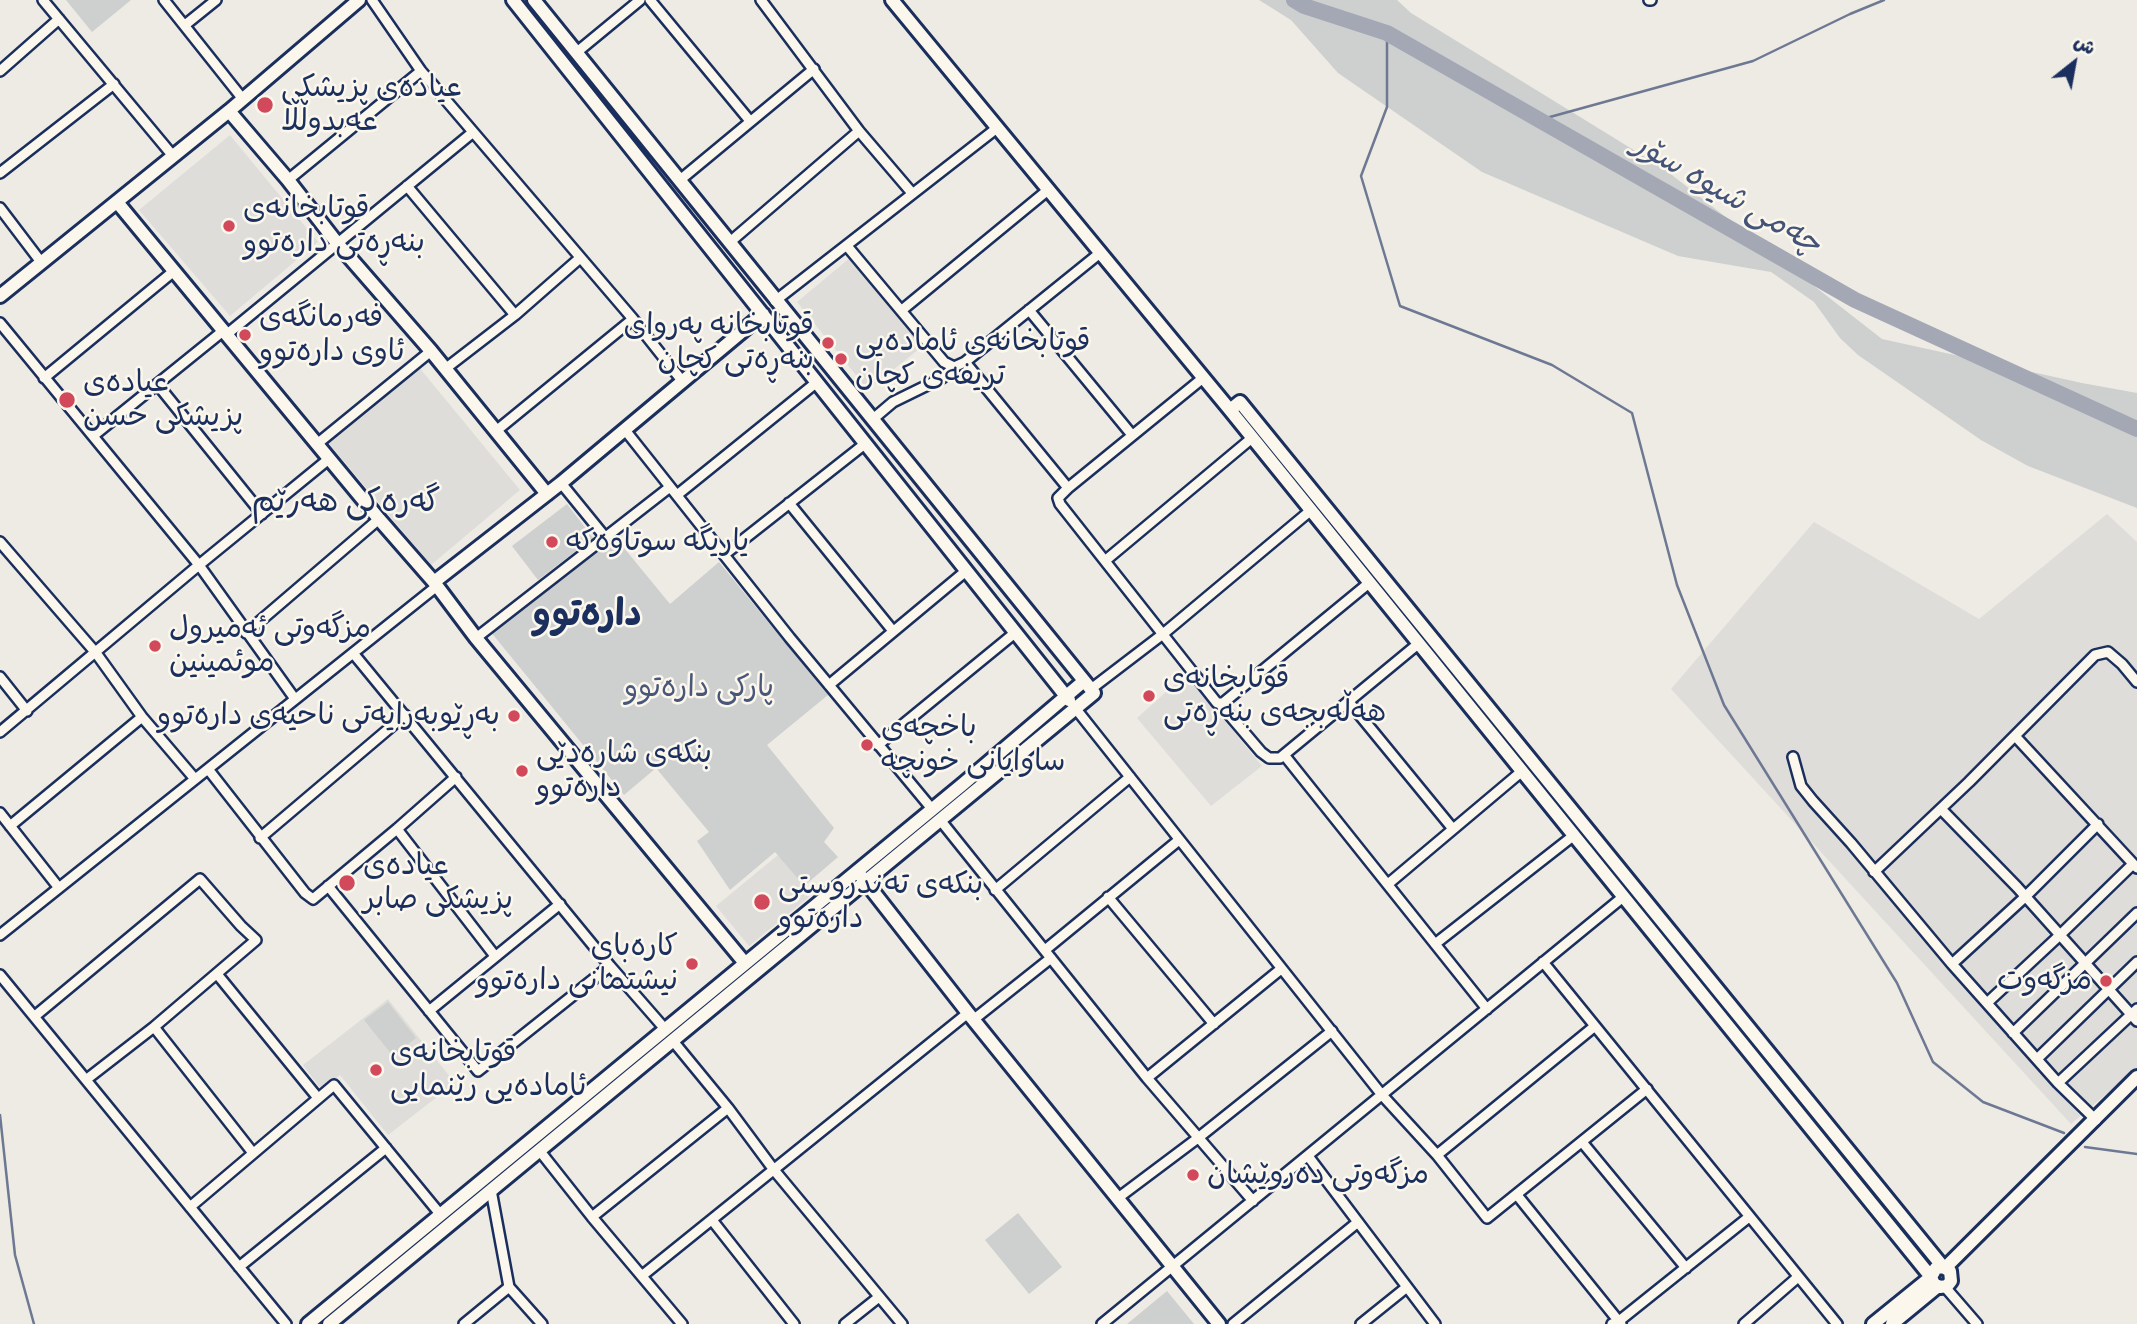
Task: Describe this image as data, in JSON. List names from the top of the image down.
{
  "districts": ["گەرەکی هەرێم", "دارەتوو"],
  "water": ["چەمی شیوە سۆر"],
  "parks": ["پارکی دارەتوو"],
  "places": [
    "عیادەی پزیشکی عەبدوڵڵا",
    "قوتابخانەی بنەڕەتی دارەتوو",
    "فەرمانگەی ئاوی دارەتوو",
    "قوتابخانە پەروای بنەڕەتی کچان",
    "قوتابخانەی ئامادەیی تریفەی کچان",
    "عیادەی پزیشکی حسن",
    "یاریگە سوتاوەکە",
    "مزگەوتی ئەمیرول موئمینین",
    "قوتابخانەی هەڵەبجەی بنەڕەتی",
    "بەڕێوبەرایەتی ناحیەی دارەتوو",
    "باخچەی ساوایانی خونچە",
    "بنکەی شارەدێی دارەتوو",
    "عیادەی پزیشکی صابر",
    "بنکەی تەندروستی دارەتوو",
    "کارەبای نیشتمانی دارەتوو",
    "مزگەوت",
    "قوتابخانەی ئامادەیی رێنمایی",
    "مزگەوتی دەروێشان"
  ],
  "north": "top right"
}
